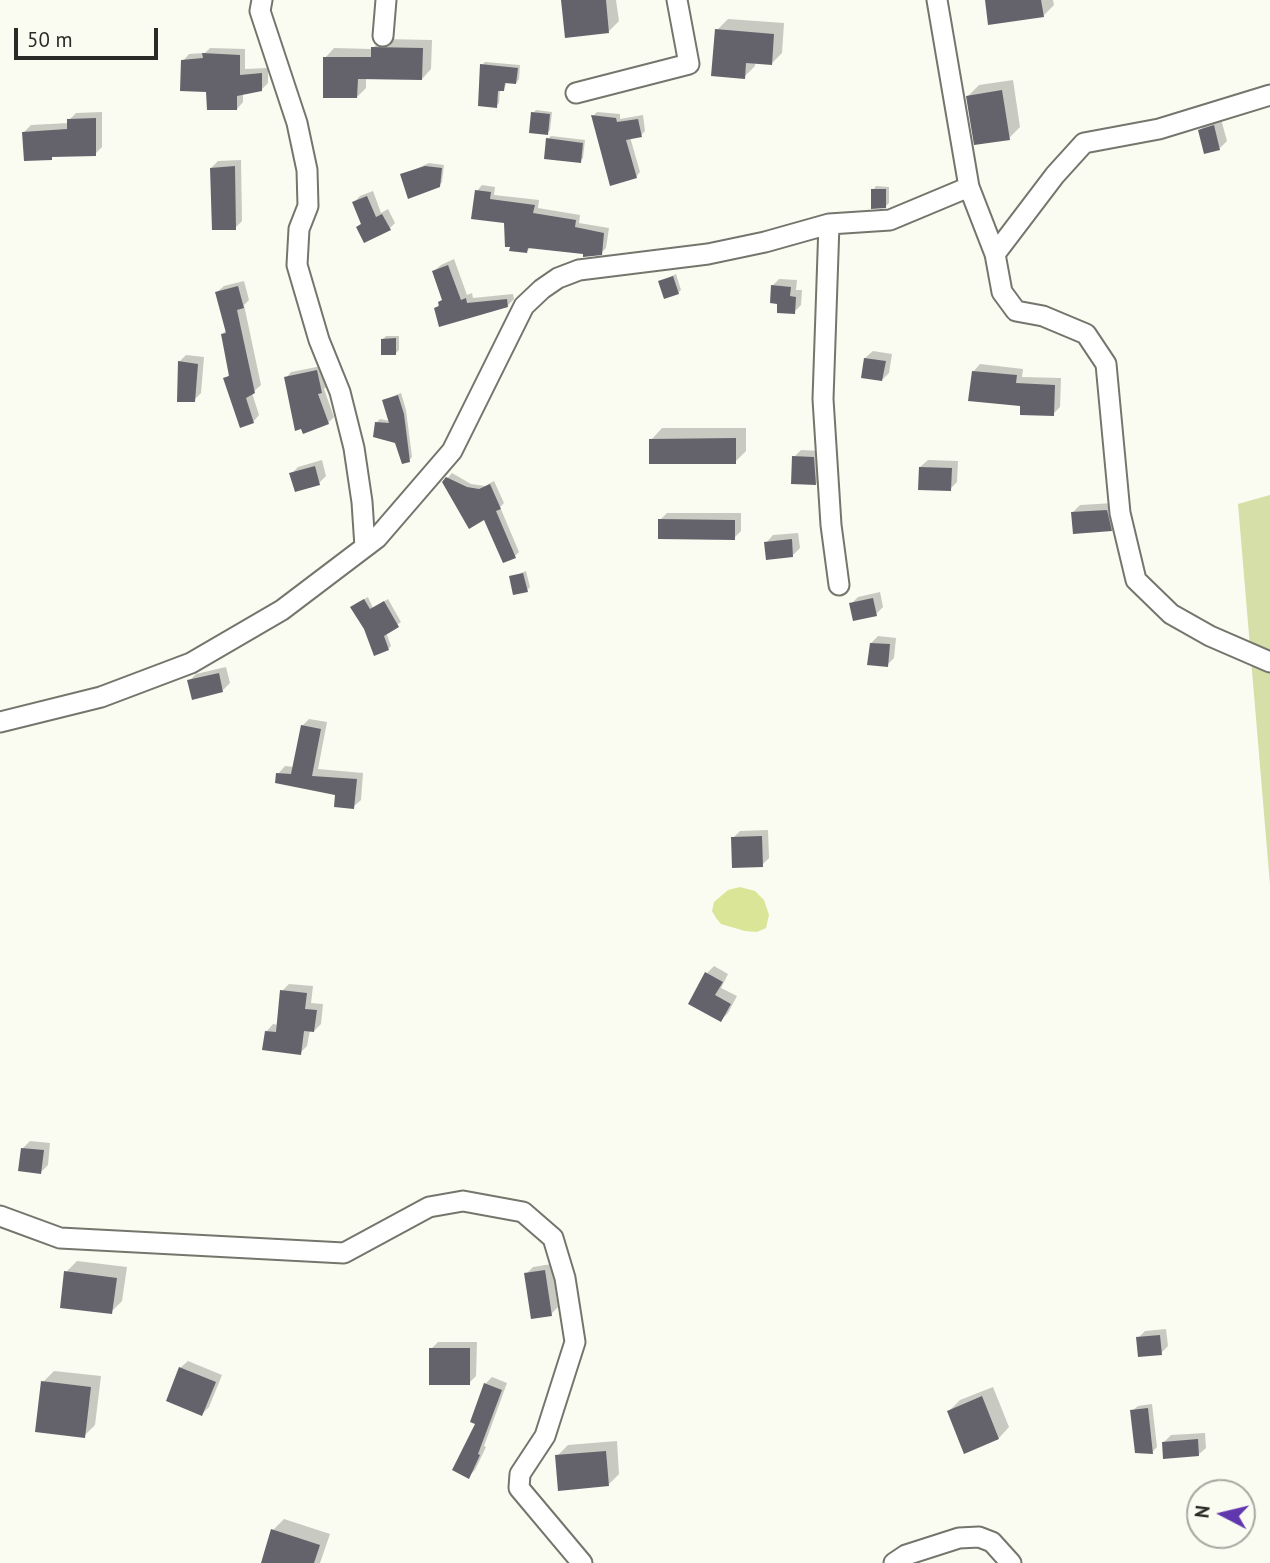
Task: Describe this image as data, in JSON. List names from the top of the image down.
{
  "scale_bar": "50 m",
  "north": "left"
}
